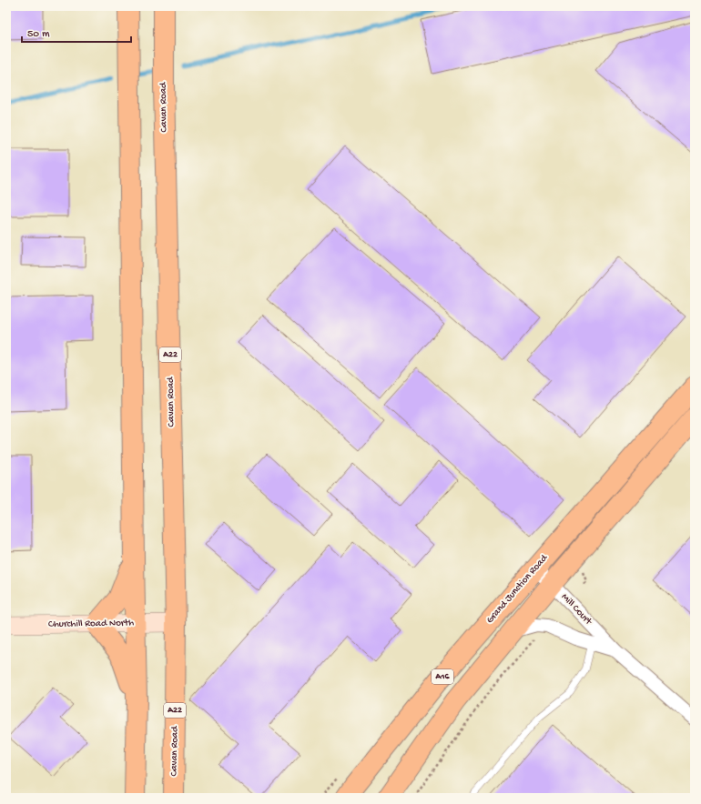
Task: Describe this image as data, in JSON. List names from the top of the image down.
{
  "streets": {
    "main road": [
      "Cavan Road",
      "A22",
      "Grand Junction Road",
      "A16"
    ],
    "street": ["Mill Court", "Churchill Road North"]
  },
  "crossings": [
    ["Cavan Road", "Churchill Road North"],
    ["Grand Junction Road", "Mill Court"],
    ["Mill Court", "A16"]
  ],
  "scale_bar": "50 m"
}
